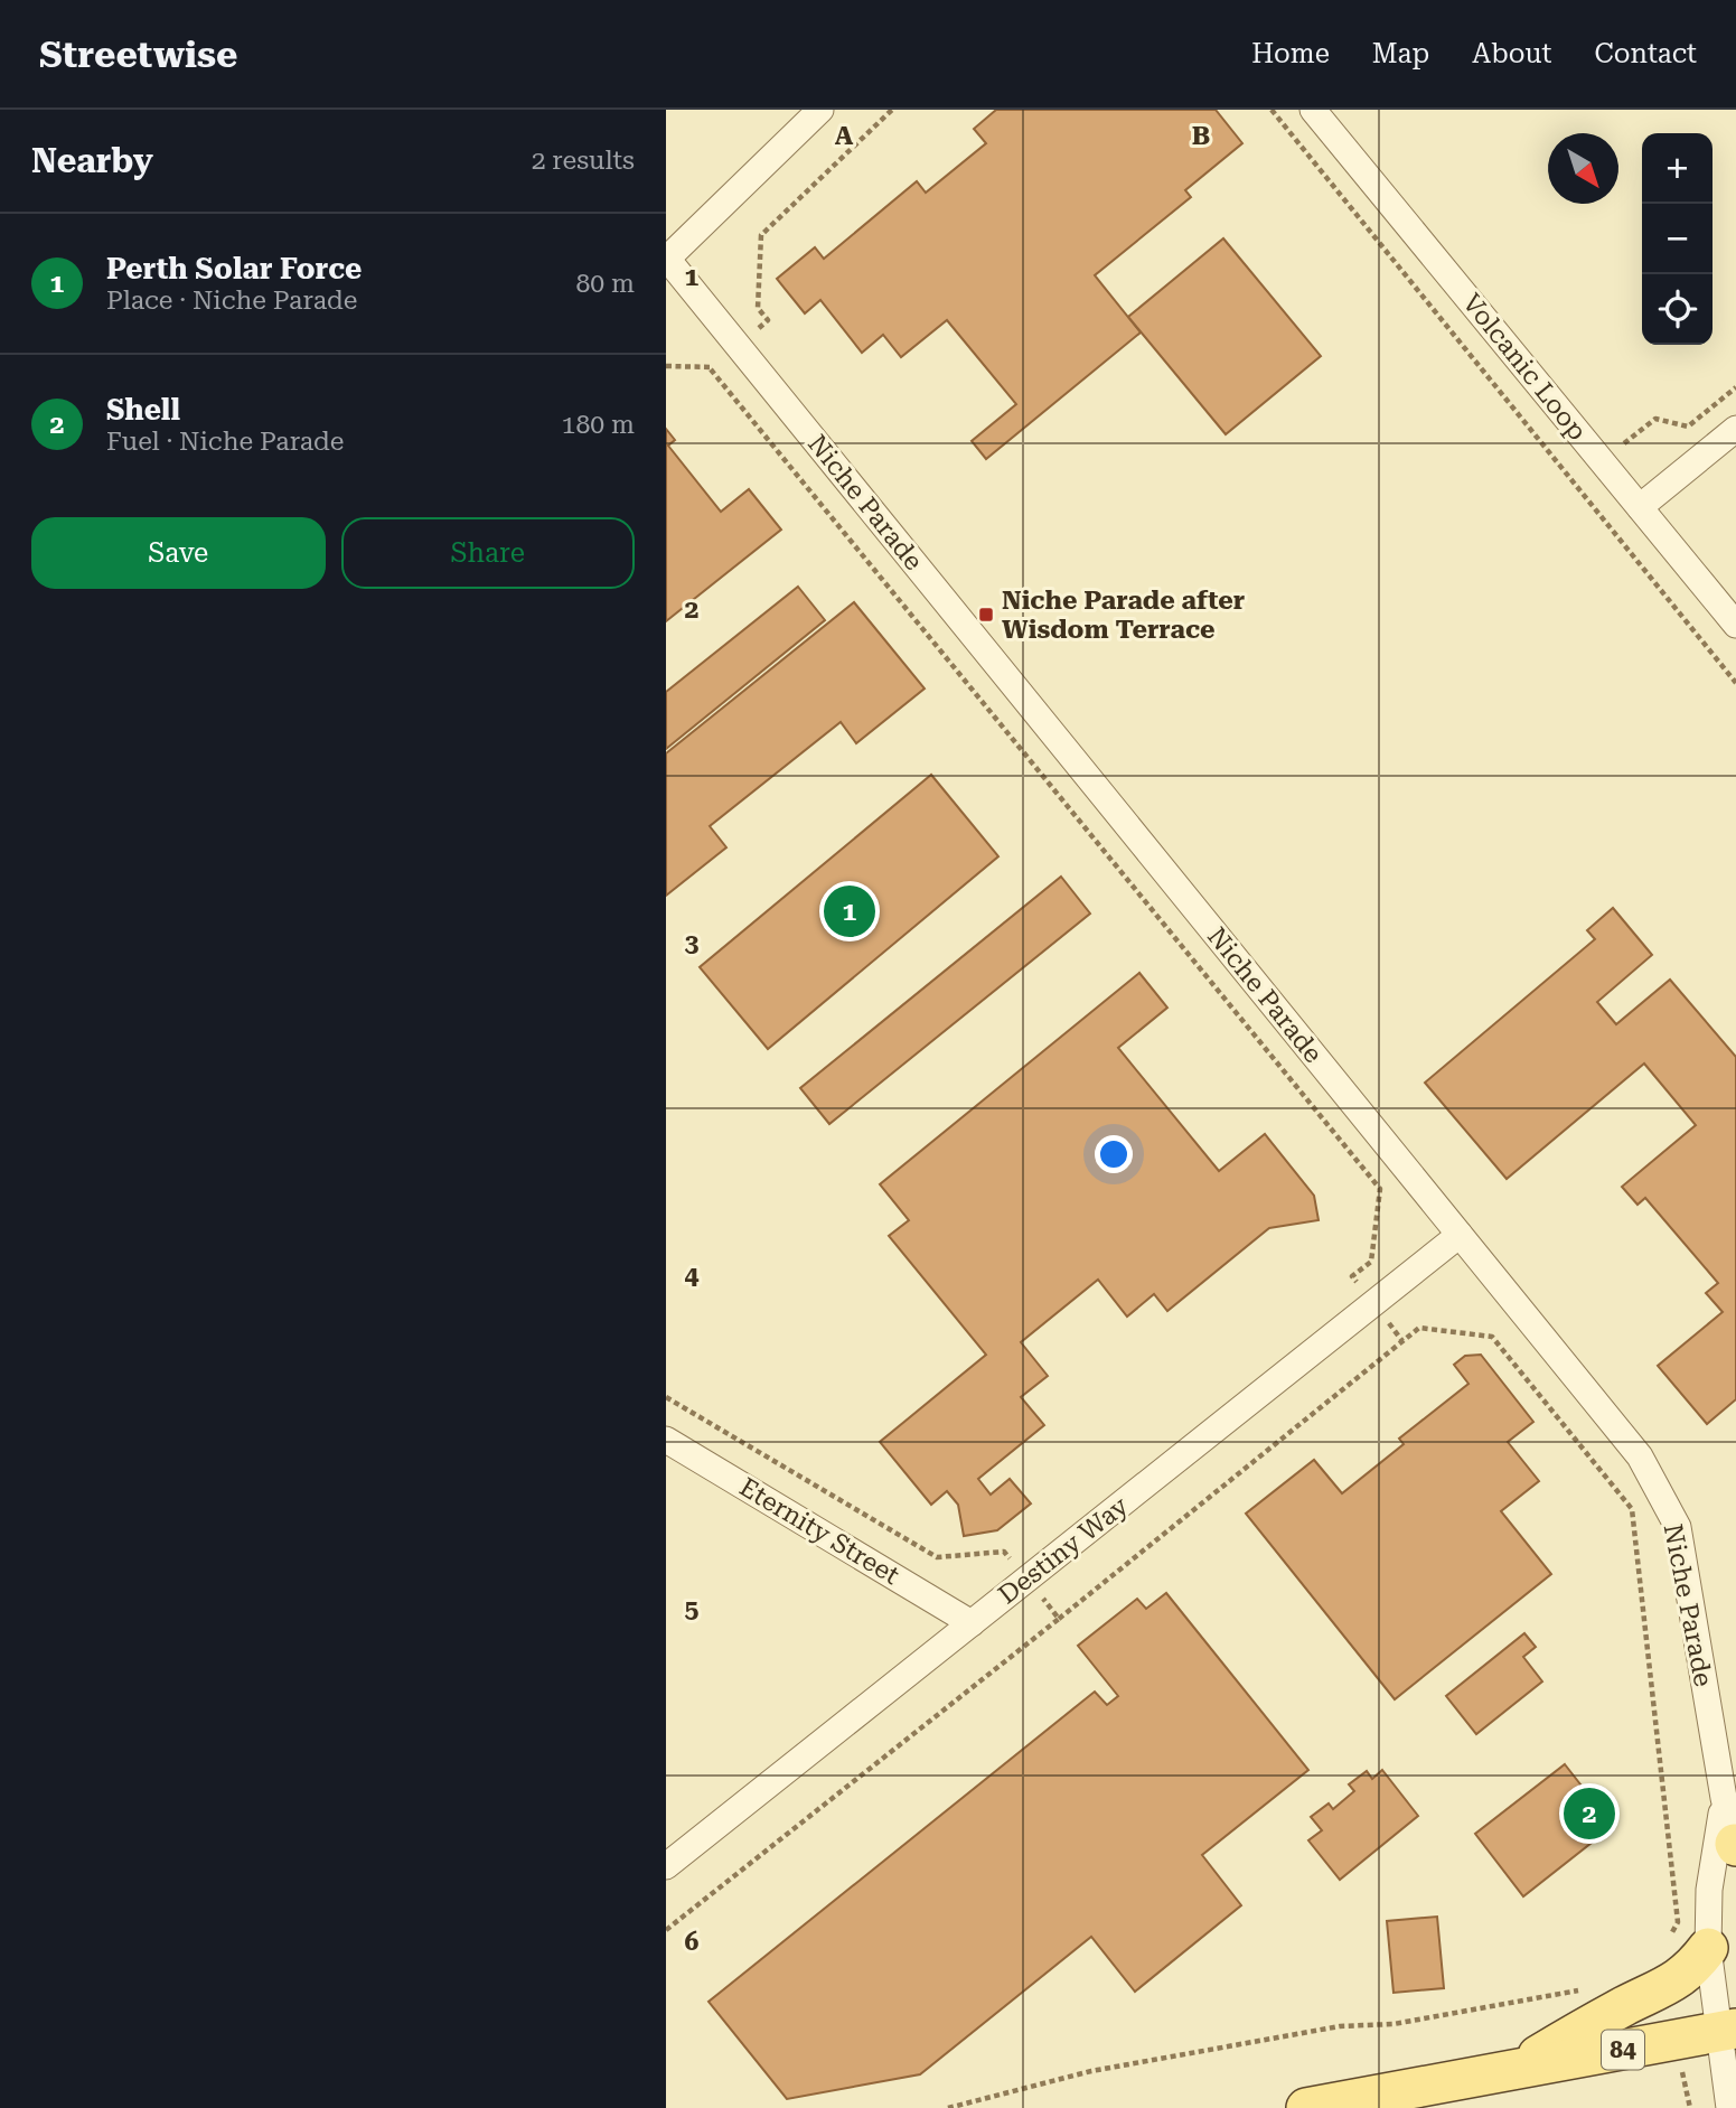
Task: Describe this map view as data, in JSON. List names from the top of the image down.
{
  "streets": {
    "main road": ["84"],
    "street": [
      "Volcanic Loop",
      "Niche Parade",
      "Eternity Street",
      "Destiny Way"
    ]
  },
  "crossings": [
    ["Niche Parade", "Destiny Way"],
    ["Niche Parade", "84"],
    ["Eternity Street", "Destiny Way"]
  ],
  "places": {
    "transit": ["Niche Parade after Wisdom Terrace"]
  },
  "north": "bottom right",
  "page": {
    "header": "Streetwise",
    "nav": [
      "Home",
      "Map",
      "About",
      "Contact"
    ],
    "heading": ["Nearby", "2 results"],
    "map_buttons": ["+", "−"],
    "list": [
      {
        "mark": "1",
        "name": "Perth Solar Force",
        "note": "Place · Niche Parade",
        "value": "80 m"
      },
      {
        "mark": "2",
        "name": "Shell",
        "note": "Fuel · Niche Parade",
        "value": "180 m"
      }
    ],
    "buttons": ["Save", "Share"],
    "pins": ["1", "2"]
  },
  "grid": {
    "columns": ["A", "B"],
    "rows": [
      "1",
      "2",
      "3",
      "4",
      "5",
      "6"
    ]
  }
}
